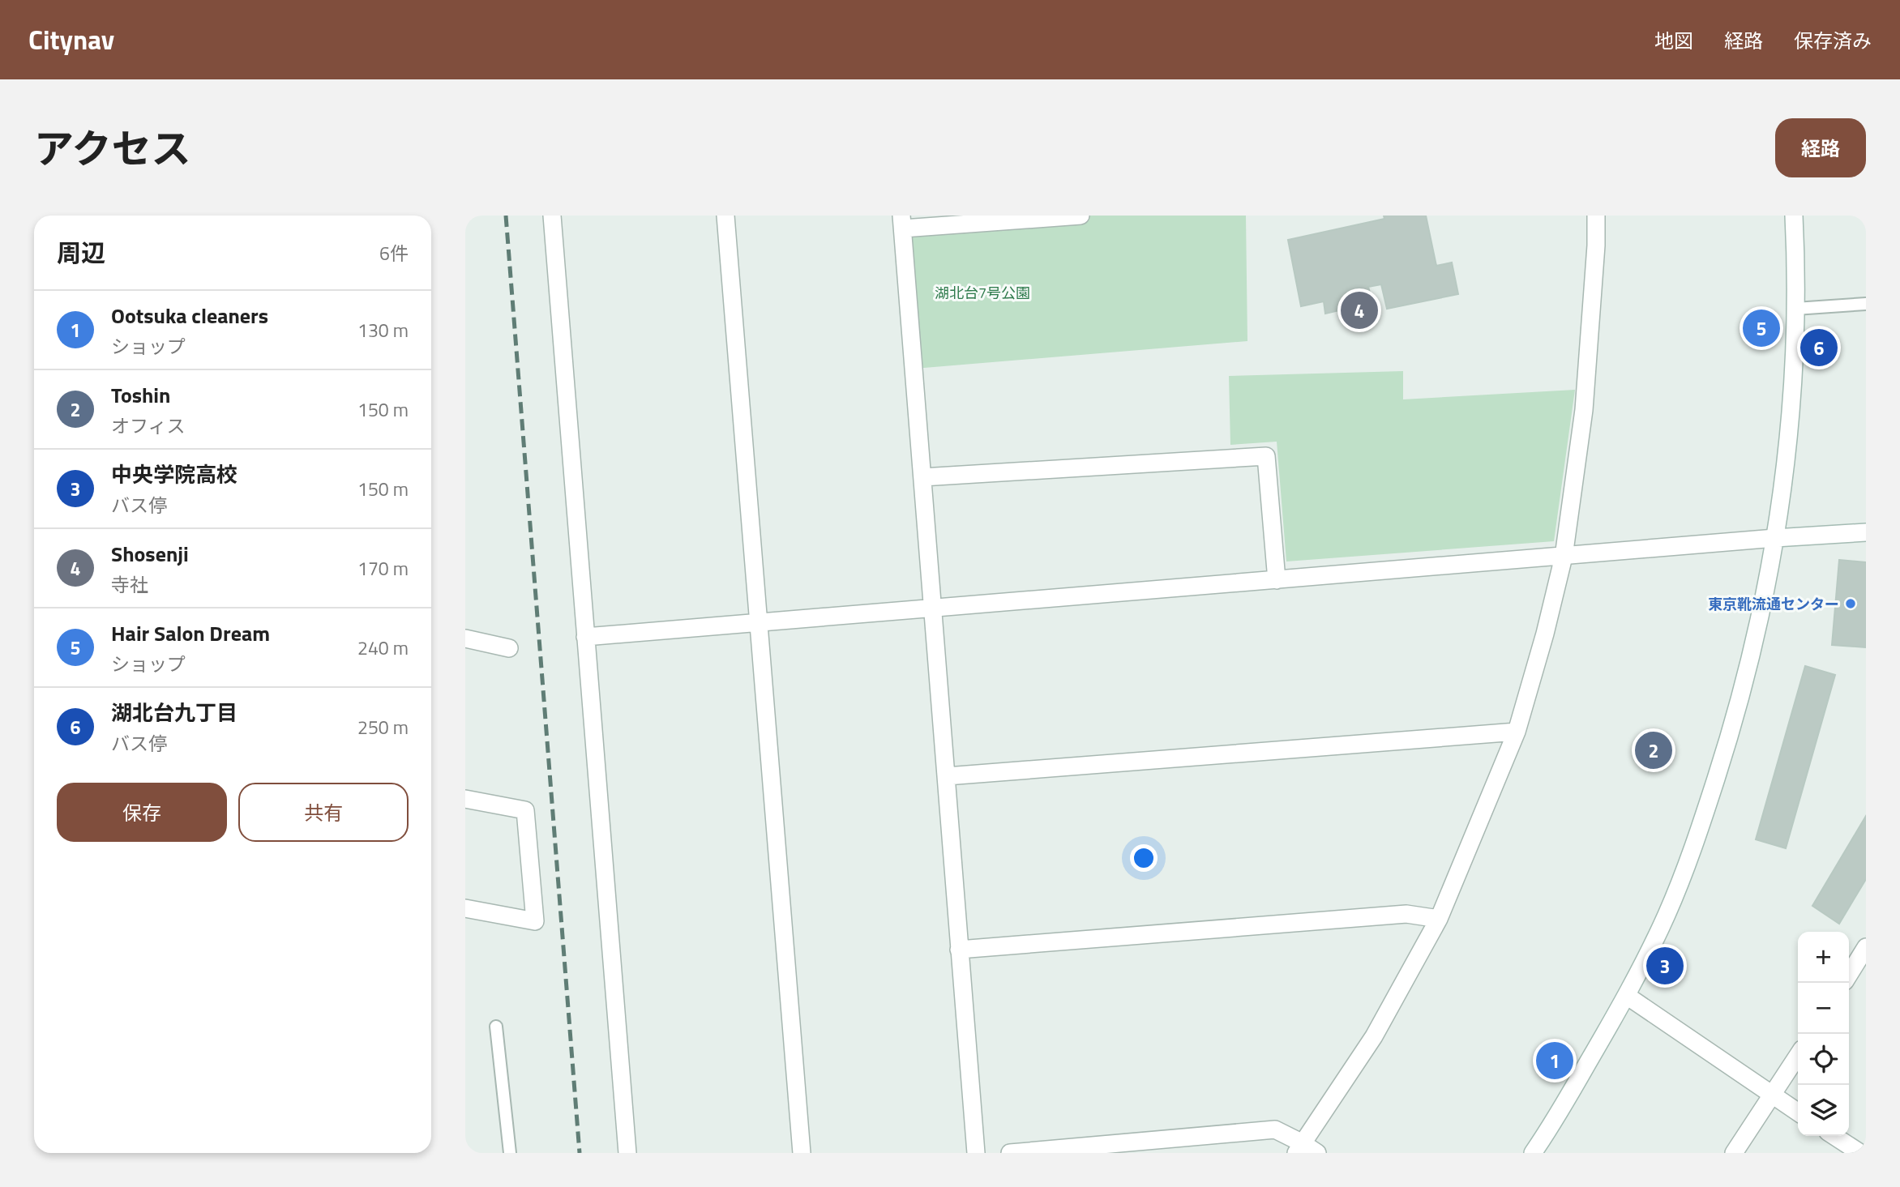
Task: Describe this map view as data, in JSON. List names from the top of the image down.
{
  "parks": ["湖北台7号公園"],
  "places": ["東京靴流通センター"],
  "page": {
    "header": "Citynav",
    "nav": ["地図", "経路", "保存済み"],
    "title": "アクセス",
    "buttons": [
      "経路",
      ["保存", "共有"]
    ],
    "heading": ["周辺", "6件"],
    "pins": [
      "4",
      "5",
      "6",
      "2",
      "3",
      "1"
    ],
    "list": [
      {
        "mark": "1",
        "name": "Ootsuka cleaners",
        "note": "ショップ",
        "value": "130 m"
      },
      {
        "mark": "2",
        "name": "Toshin",
        "note": "オフィス",
        "value": "150 m"
      },
      {
        "mark": "3",
        "name": "中央学院高校",
        "note": "バス停",
        "value": "150 m"
      },
      {
        "mark": "4",
        "name": "Shosenji",
        "note": "寺社",
        "value": "170 m"
      },
      {
        "mark": "5",
        "name": "Hair Salon Dream",
        "note": "ショップ",
        "value": "240 m"
      },
      {
        "mark": "6",
        "name": "湖北台九丁目",
        "note": "バス停",
        "value": "250 m"
      }
    ],
    "map_buttons": ["+", "−"]
  }
}
